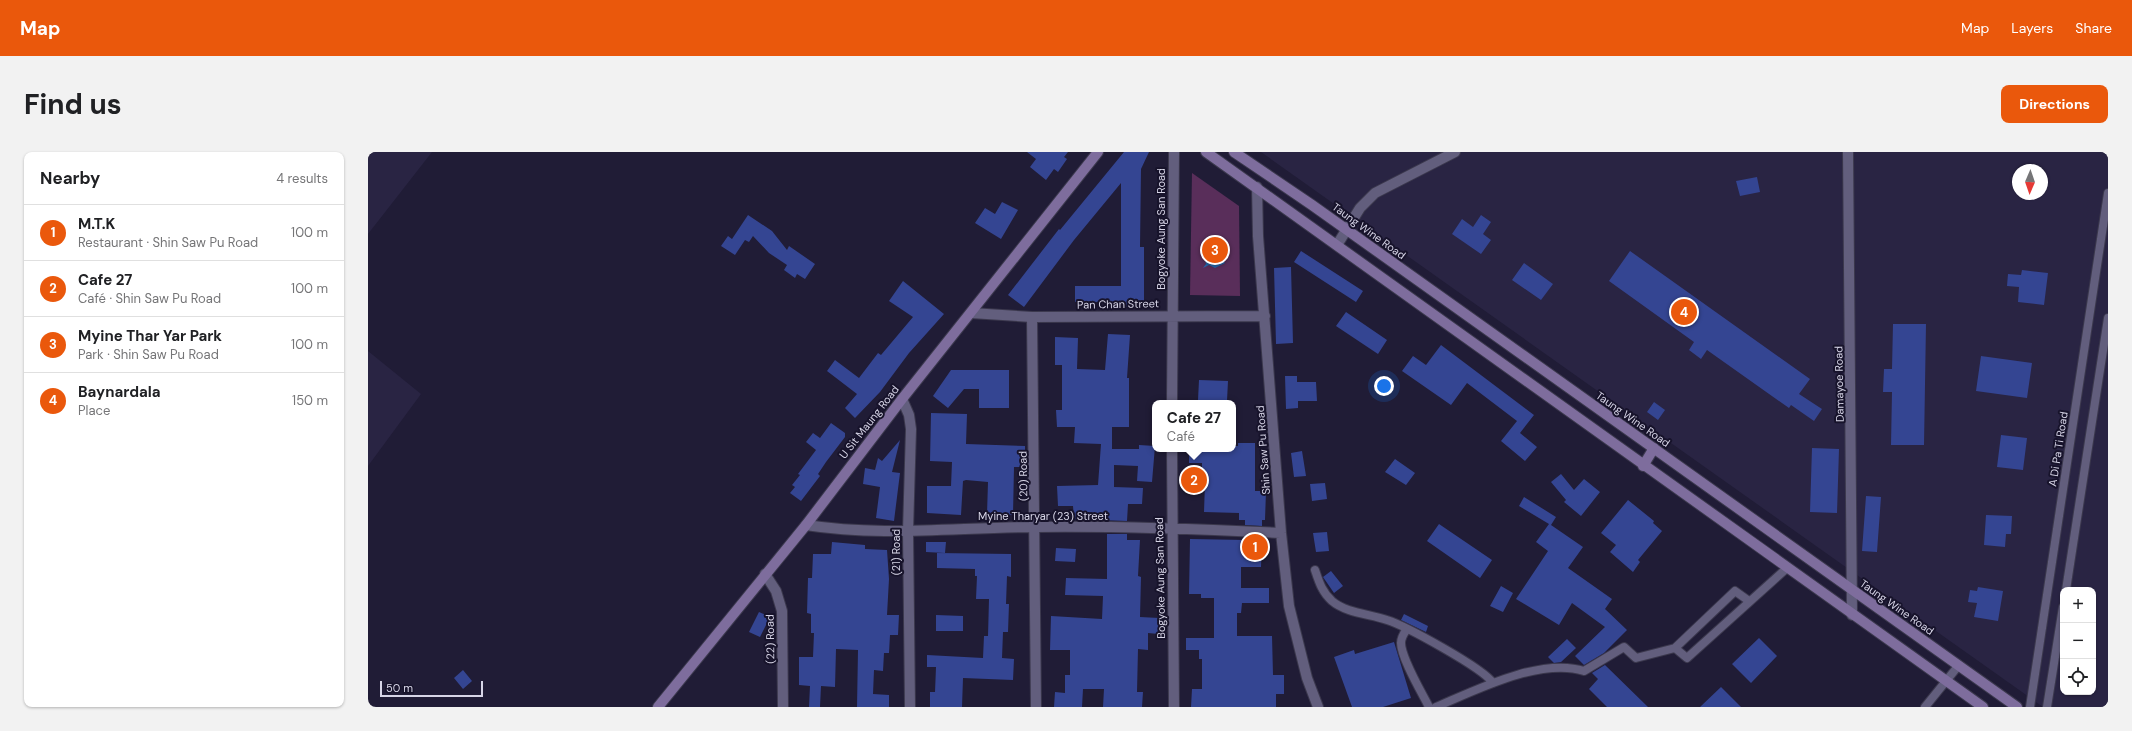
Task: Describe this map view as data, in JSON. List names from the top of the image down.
{
  "streets": {
    "main road": ["Taung Wine Road", "U Sit Maung Road"],
    "street": [
      "Bogyoke Aung San Road",
      "Pan Chan Street",
      "Damayoe Road",
      "Shin Saw Pu Road",
      "(20) Road",
      "Myine Tharyar (23) Street",
      "(21) Road",
      "(22) Road"
    ],
    "lane": ["A Di Pa Ti Road"]
  },
  "crossings": [
    ["Bogyoke Aung San Road", "Pan Chan Street"],
    ["Bogyoke Aung San Road", "Myine Tharyar (23) Street"],
    ["Taung Wine Road", "Damayoe Road"],
    ["Pan Chan Street", "U Sit Maung Road"],
    ["Pan Chan Street", "Shin Saw Pu Road"],
    ["Pan Chan Street", "(20) Road"],
    ["U Sit Maung Road", "Myine Tharyar (23) Street"],
    ["U Sit Maung Road", "(21) Road"],
    ["U Sit Maung Road", "(22) Road"],
    ["Shin Saw Pu Road", "Myine Tharyar (23) Street"],
    ["(20) Road", "Myine Tharyar (23) Street"],
    ["Myine Tharyar (23) Street", "(21) Road"]
  ],
  "scale_bar": "50 m",
  "north": "bottom",
  "page": {
    "header": "Map",
    "nav": ["Map", "Layers", "Share"],
    "buttons": "Directions",
    "title": "Find us",
    "heading": ["Nearby", "4 results"],
    "list": [
      {
        "mark": "1",
        "name": "M.T.K",
        "note": "Restaurant · Shin Saw Pu Road",
        "value": "100 m"
      },
      {
        "mark": "2",
        "name": "Cafe 27",
        "note": "Café · Shin Saw Pu Road",
        "value": "100 m"
      },
      {
        "mark": "3",
        "name": "Myine Thar Yar Park",
        "note": "Park · Shin Saw Pu Road",
        "value": "100 m"
      },
      {
        "mark": "4",
        "name": "Baynardala",
        "note": "Place",
        "value": "150 m"
      }
    ],
    "pins": [
      "3",
      "4",
      "2",
      "1"
    ],
    "popup": ["Cafe 27", "Café"],
    "map_buttons": ["+", "−"],
    "scale": "50 m"
  }
}
